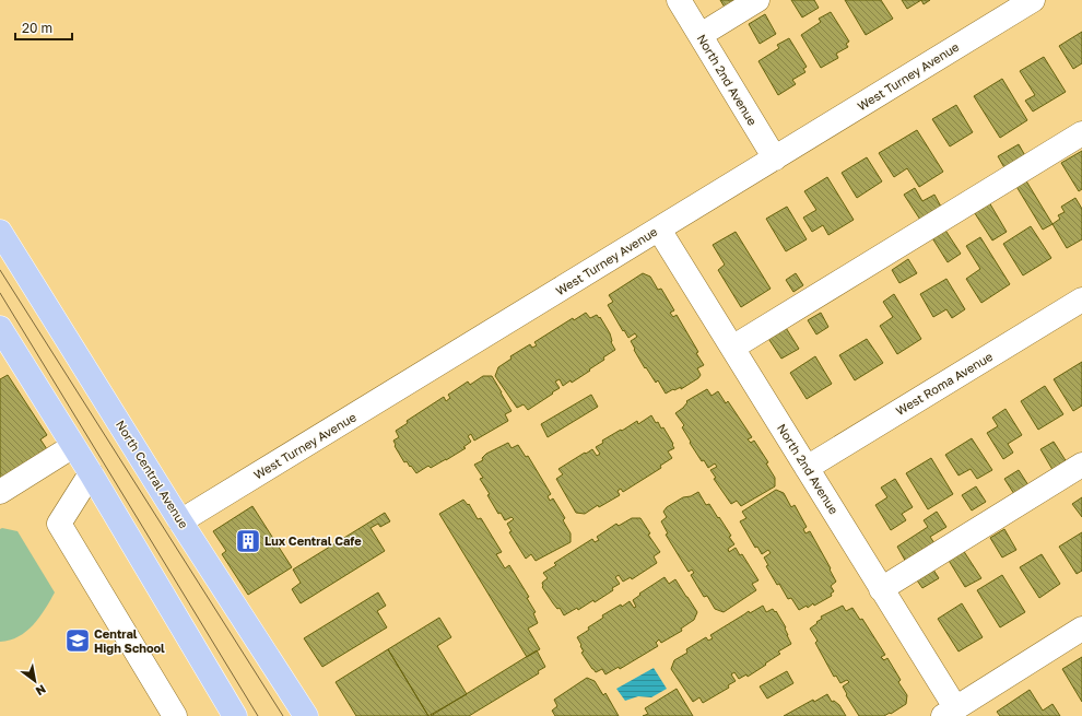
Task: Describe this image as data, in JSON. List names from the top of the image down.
{
  "streets": {
    "main road": ["North Central Avenue"],
    "street": ["West Turney Avenue", "North 2nd Avenue", "West Roma Avenue"]
  },
  "crossings": [
    ["West Turney Avenue", "North 2nd Avenue"],
    ["West Turney Avenue", "North Central Avenue"],
    ["North 2nd Avenue", "West Roma Avenue"]
  ],
  "places": {
    "building": ["Lux Central Cafe"],
    "school or university": ["Central High School"]
  },
  "scale_bar": "20 m",
  "north": "bottom right"
}
